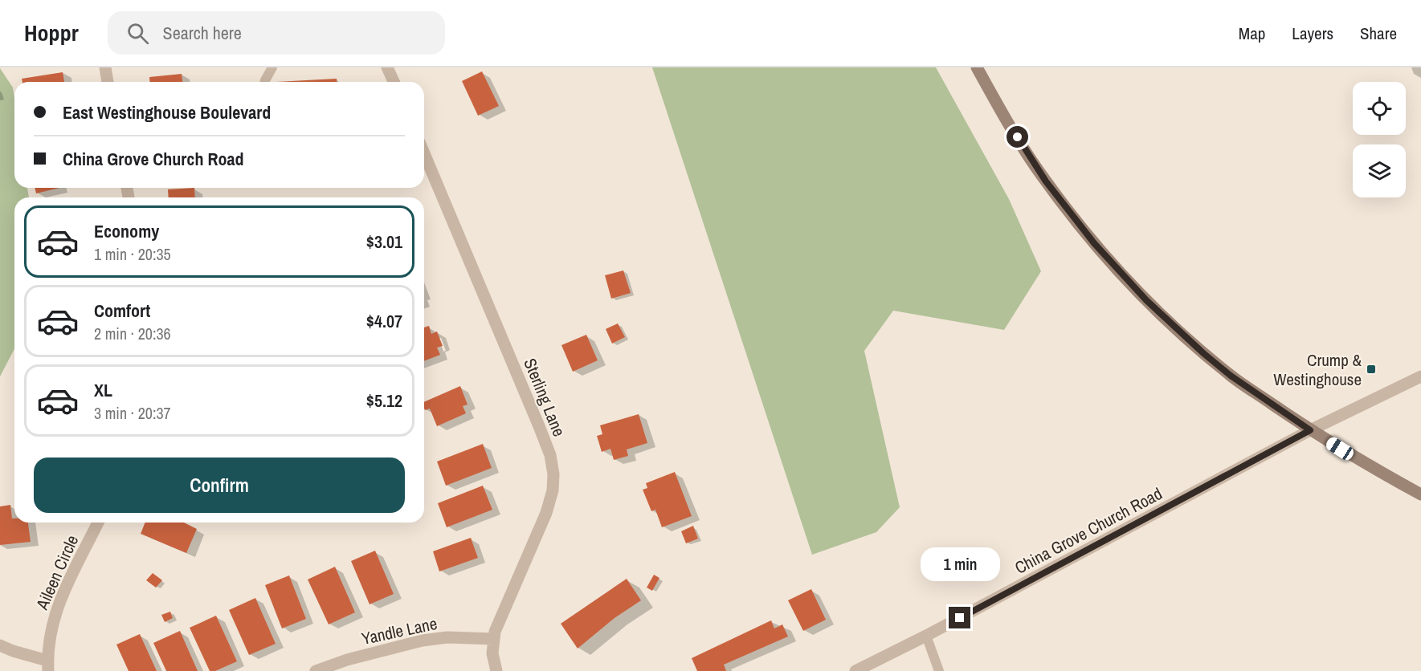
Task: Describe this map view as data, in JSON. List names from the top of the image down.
{
  "streets": {
    "street": [
      "Sterling Lane",
      "China Grove Church Road",
      "Aileen Circle",
      "Yandle Lane"
    ]
  },
  "crossings": [
    ["Sterling Lane", "Yandle Lane"]
  ],
  "places": {
    "transit": ["Crump & Westinghouse"]
  },
  "page": {
    "header": "Hoppr",
    "search": "Search here",
    "nav": ["Map", "Layers", "Share"],
    "banner": ["East Westinghouse Boulevard", "China Grove Church Road"],
    "list": [
      {
        "name": "Economy",
        "note": "1 min · 20:35",
        "value": "$3.01"
      },
      {
        "name": "Comfort",
        "note": "2 min · 20:36",
        "value": "$4.07"
      },
      {
        "name": "XL",
        "note": "3 min · 20:37",
        "value": "$5.12"
      }
    ],
    "buttons": "Confirm",
    "bubble": "1 min"
  }
}
